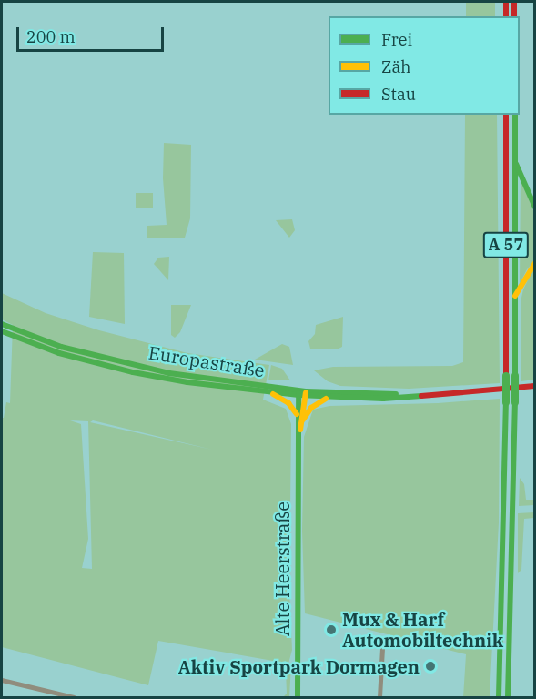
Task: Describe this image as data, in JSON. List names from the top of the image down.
{
  "streets": {
    "main road": ["A 57", "Europastraße", "Alte Heerstraße"]
  },
  "crossings": [
    ["Europastraße", "Alte Heerstraße"]
  ],
  "places": ["Mux & Harf Automobiltechnik", "Aktiv Sportpark Dormagen"],
  "legend": ["Frei", "Zäh", "Stau"],
  "scale_bar": "200 m"
}
